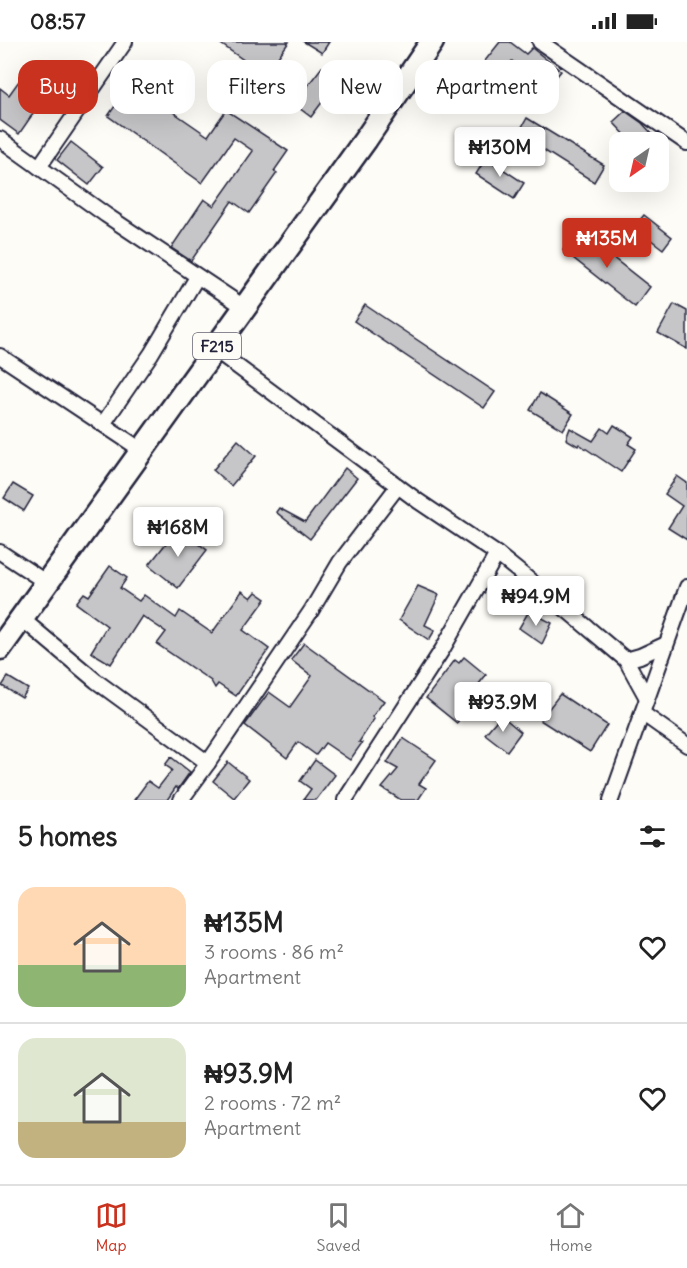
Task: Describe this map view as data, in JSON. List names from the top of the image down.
{
  "streets": {
    "main road": ["F215"]
  },
  "north": "bottom left",
  "page": {
    "status": "08:57",
    "chip": [
      "Buy",
      "Rent",
      "Filters",
      "New",
      "Apartment"
    ],
    "price": [
      "₦130M",
      "₦135M",
      "₦168M",
      "₦94.9M",
      "₦93.9M"
    ],
    "heading": "5 homes",
    "list": [
      {
        "name": "₦135M",
        "note": "3 rooms · 86 m² · Apartment"
      },
      {
        "name": "₦93.9M",
        "note": "2 rooms · 72 m² · Apartment"
      }
    ],
    "tabs": ["Map", "Saved", "Home"]
  }
}
